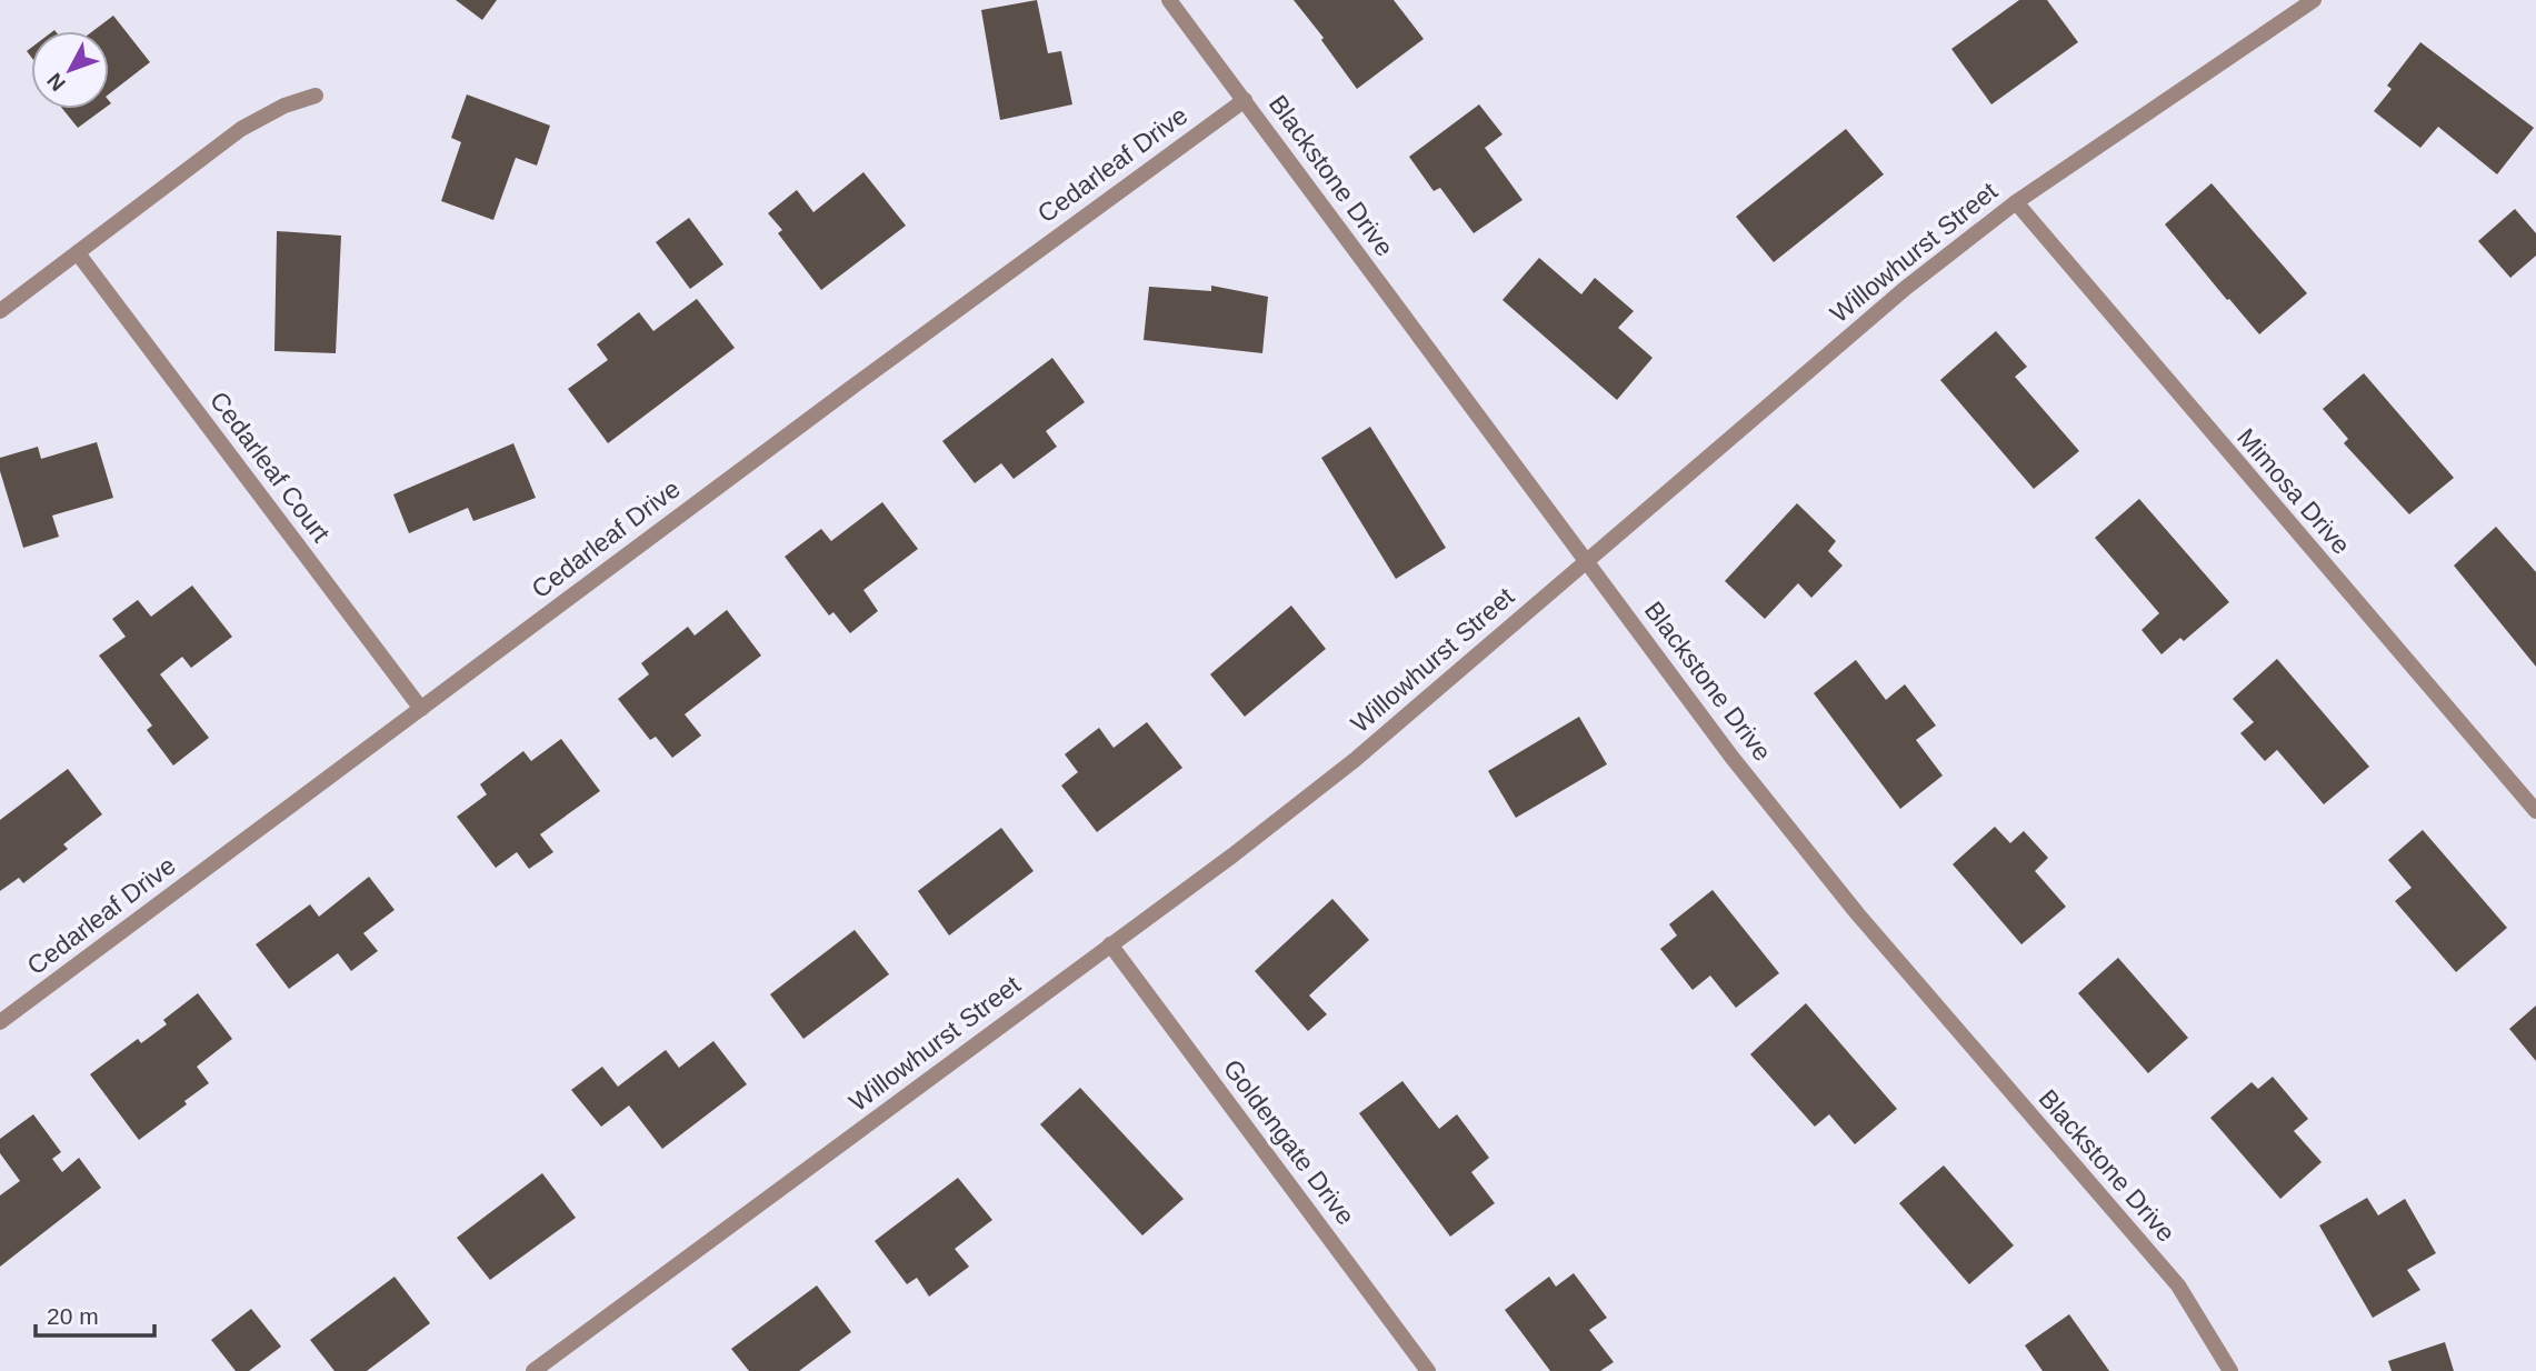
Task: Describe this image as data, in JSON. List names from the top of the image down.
{
  "streets": {
    "street": [
      "Cedarleaf Drive",
      "Blackstone Drive",
      "Willowhurst Street",
      "Cedarleaf Court",
      "Mimosa Drive",
      "Goldengate Drive"
    ]
  },
  "crossings": [
    ["Cedarleaf Drive", "Blackstone Drive"],
    ["Cedarleaf Drive", "Cedarleaf Court"],
    ["Blackstone Drive", "Willowhurst Street"],
    ["Willowhurst Street", "Mimosa Drive"],
    ["Willowhurst Street", "Goldengate Drive"]
  ],
  "scale_bar": "20 m",
  "north": "bottom left"
}
